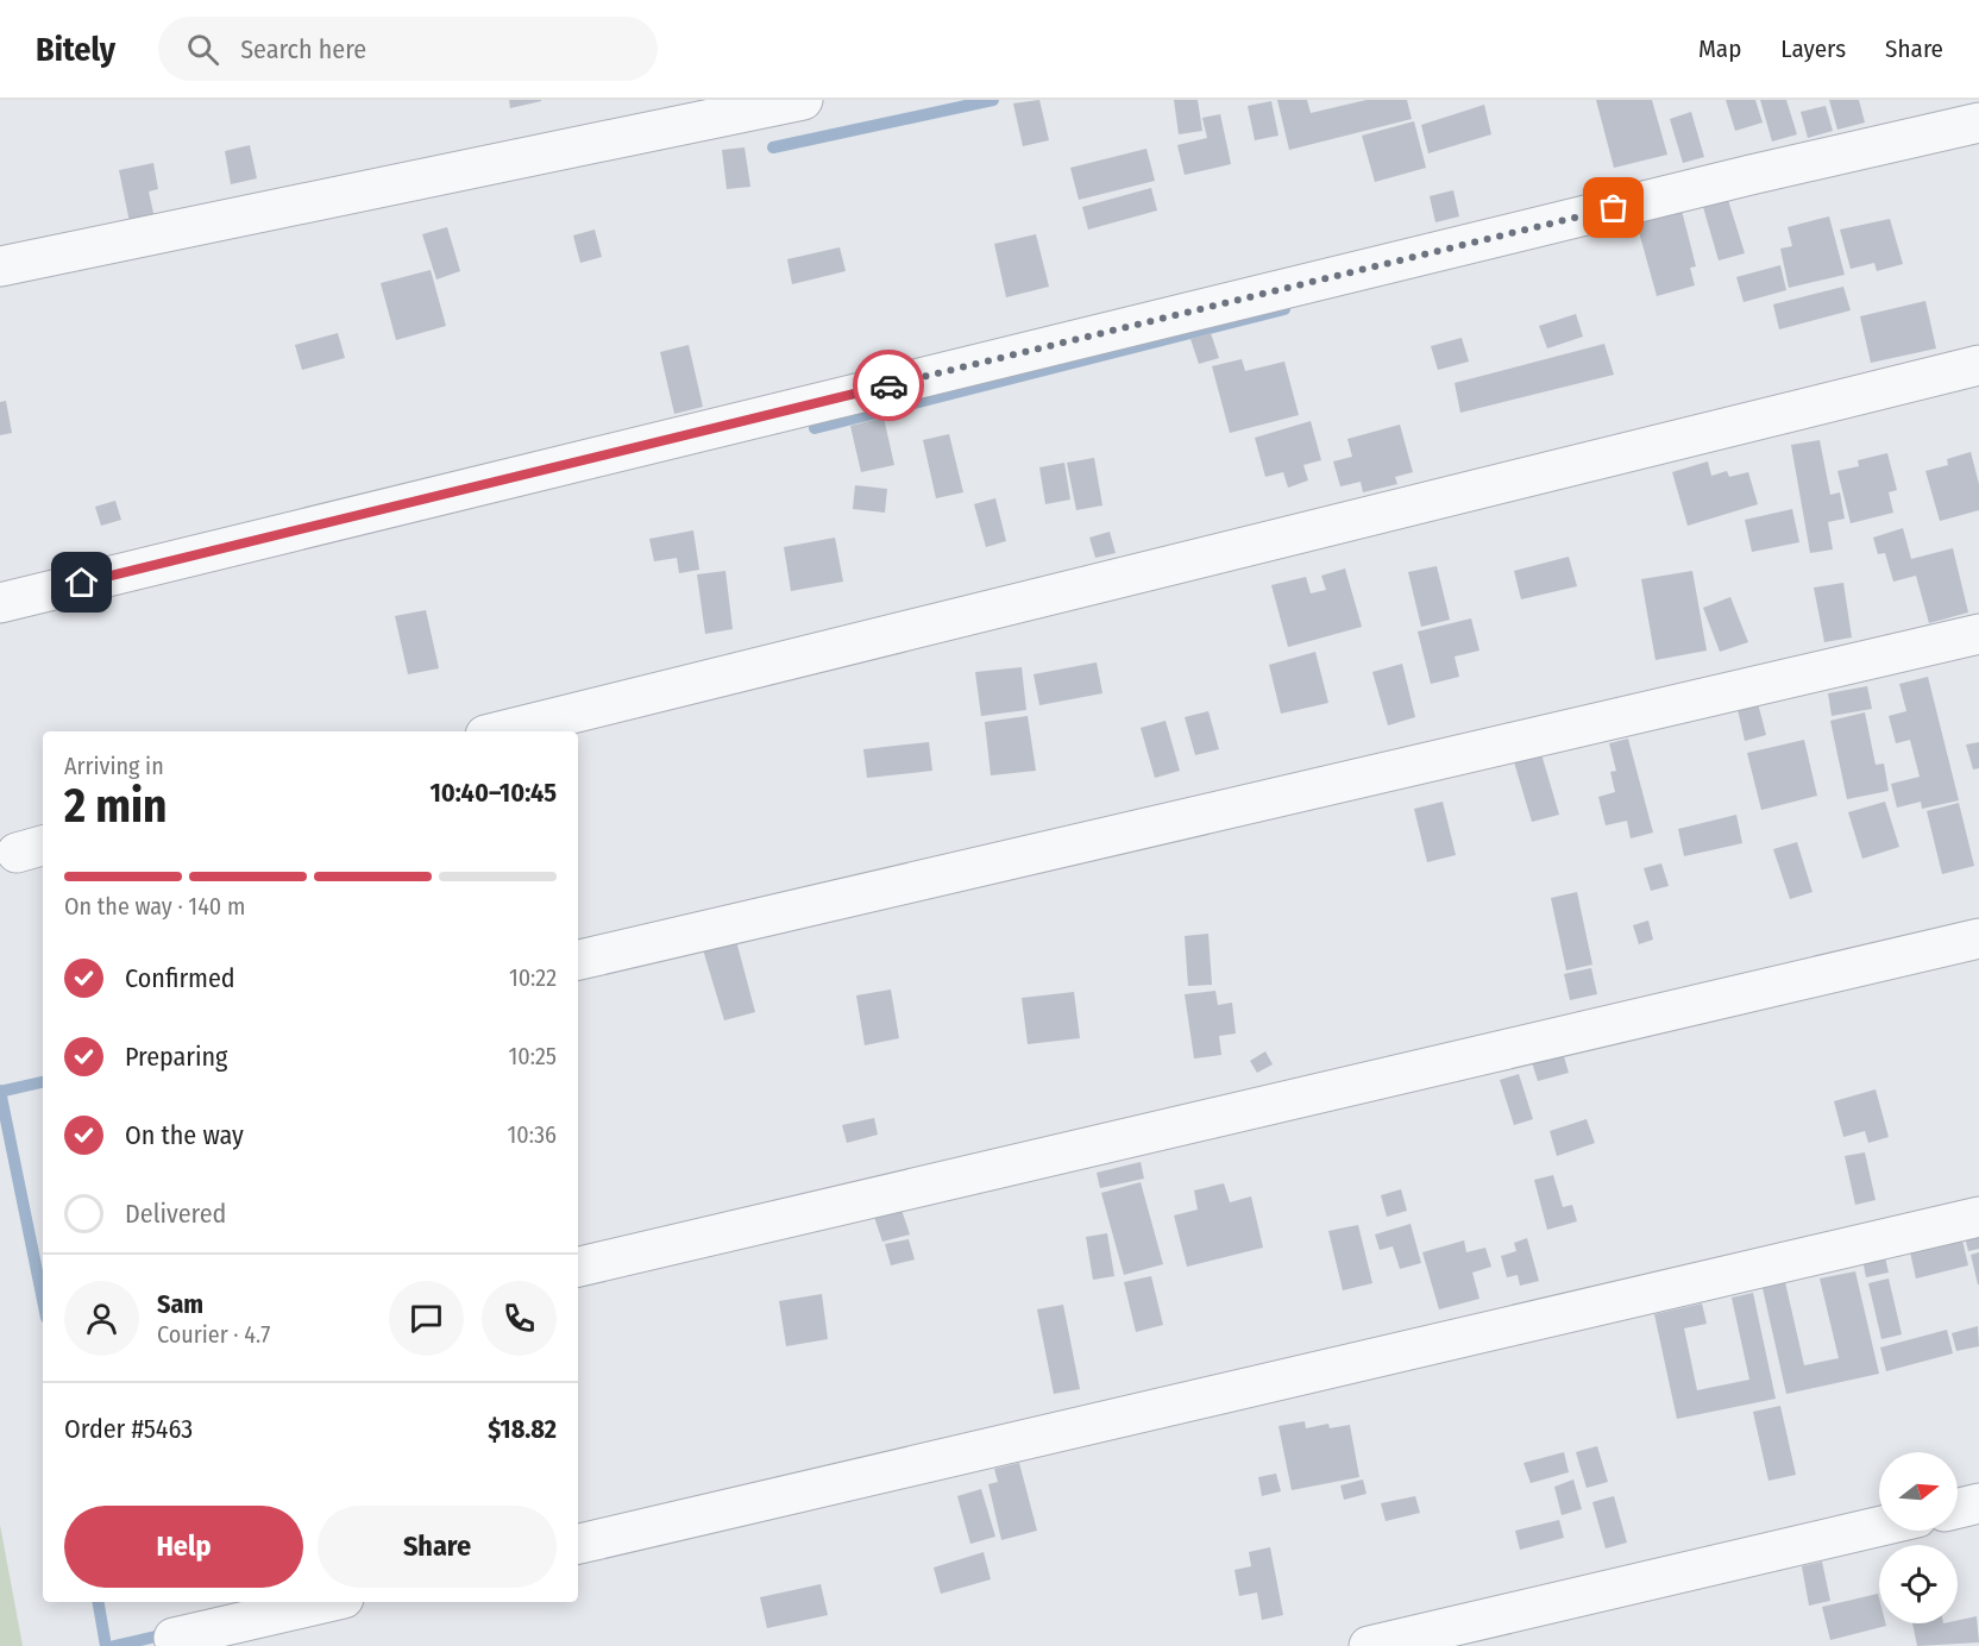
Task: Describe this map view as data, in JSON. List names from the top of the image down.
{
  "north": "right",
  "page": {
    "header": "Bitely",
    "search": "Search here",
    "nav": ["Map", "Layers", "Share"],
    "heading": ["2 min", "Arriving in", "10:40–10:45"],
    "panel": [
      "Sam",
      "Courier · 4.7",
      "Order #5463",
      "$18.82"
    ],
    "bar": "On the way · 140 m",
    "list": [
      ["Confirmed", "10:22"],
      ["Preparing", "10:25"],
      ["On the way", "10:36"],
      "Delivered"
    ],
    "buttons": ["Help", "Share"]
  }
}
